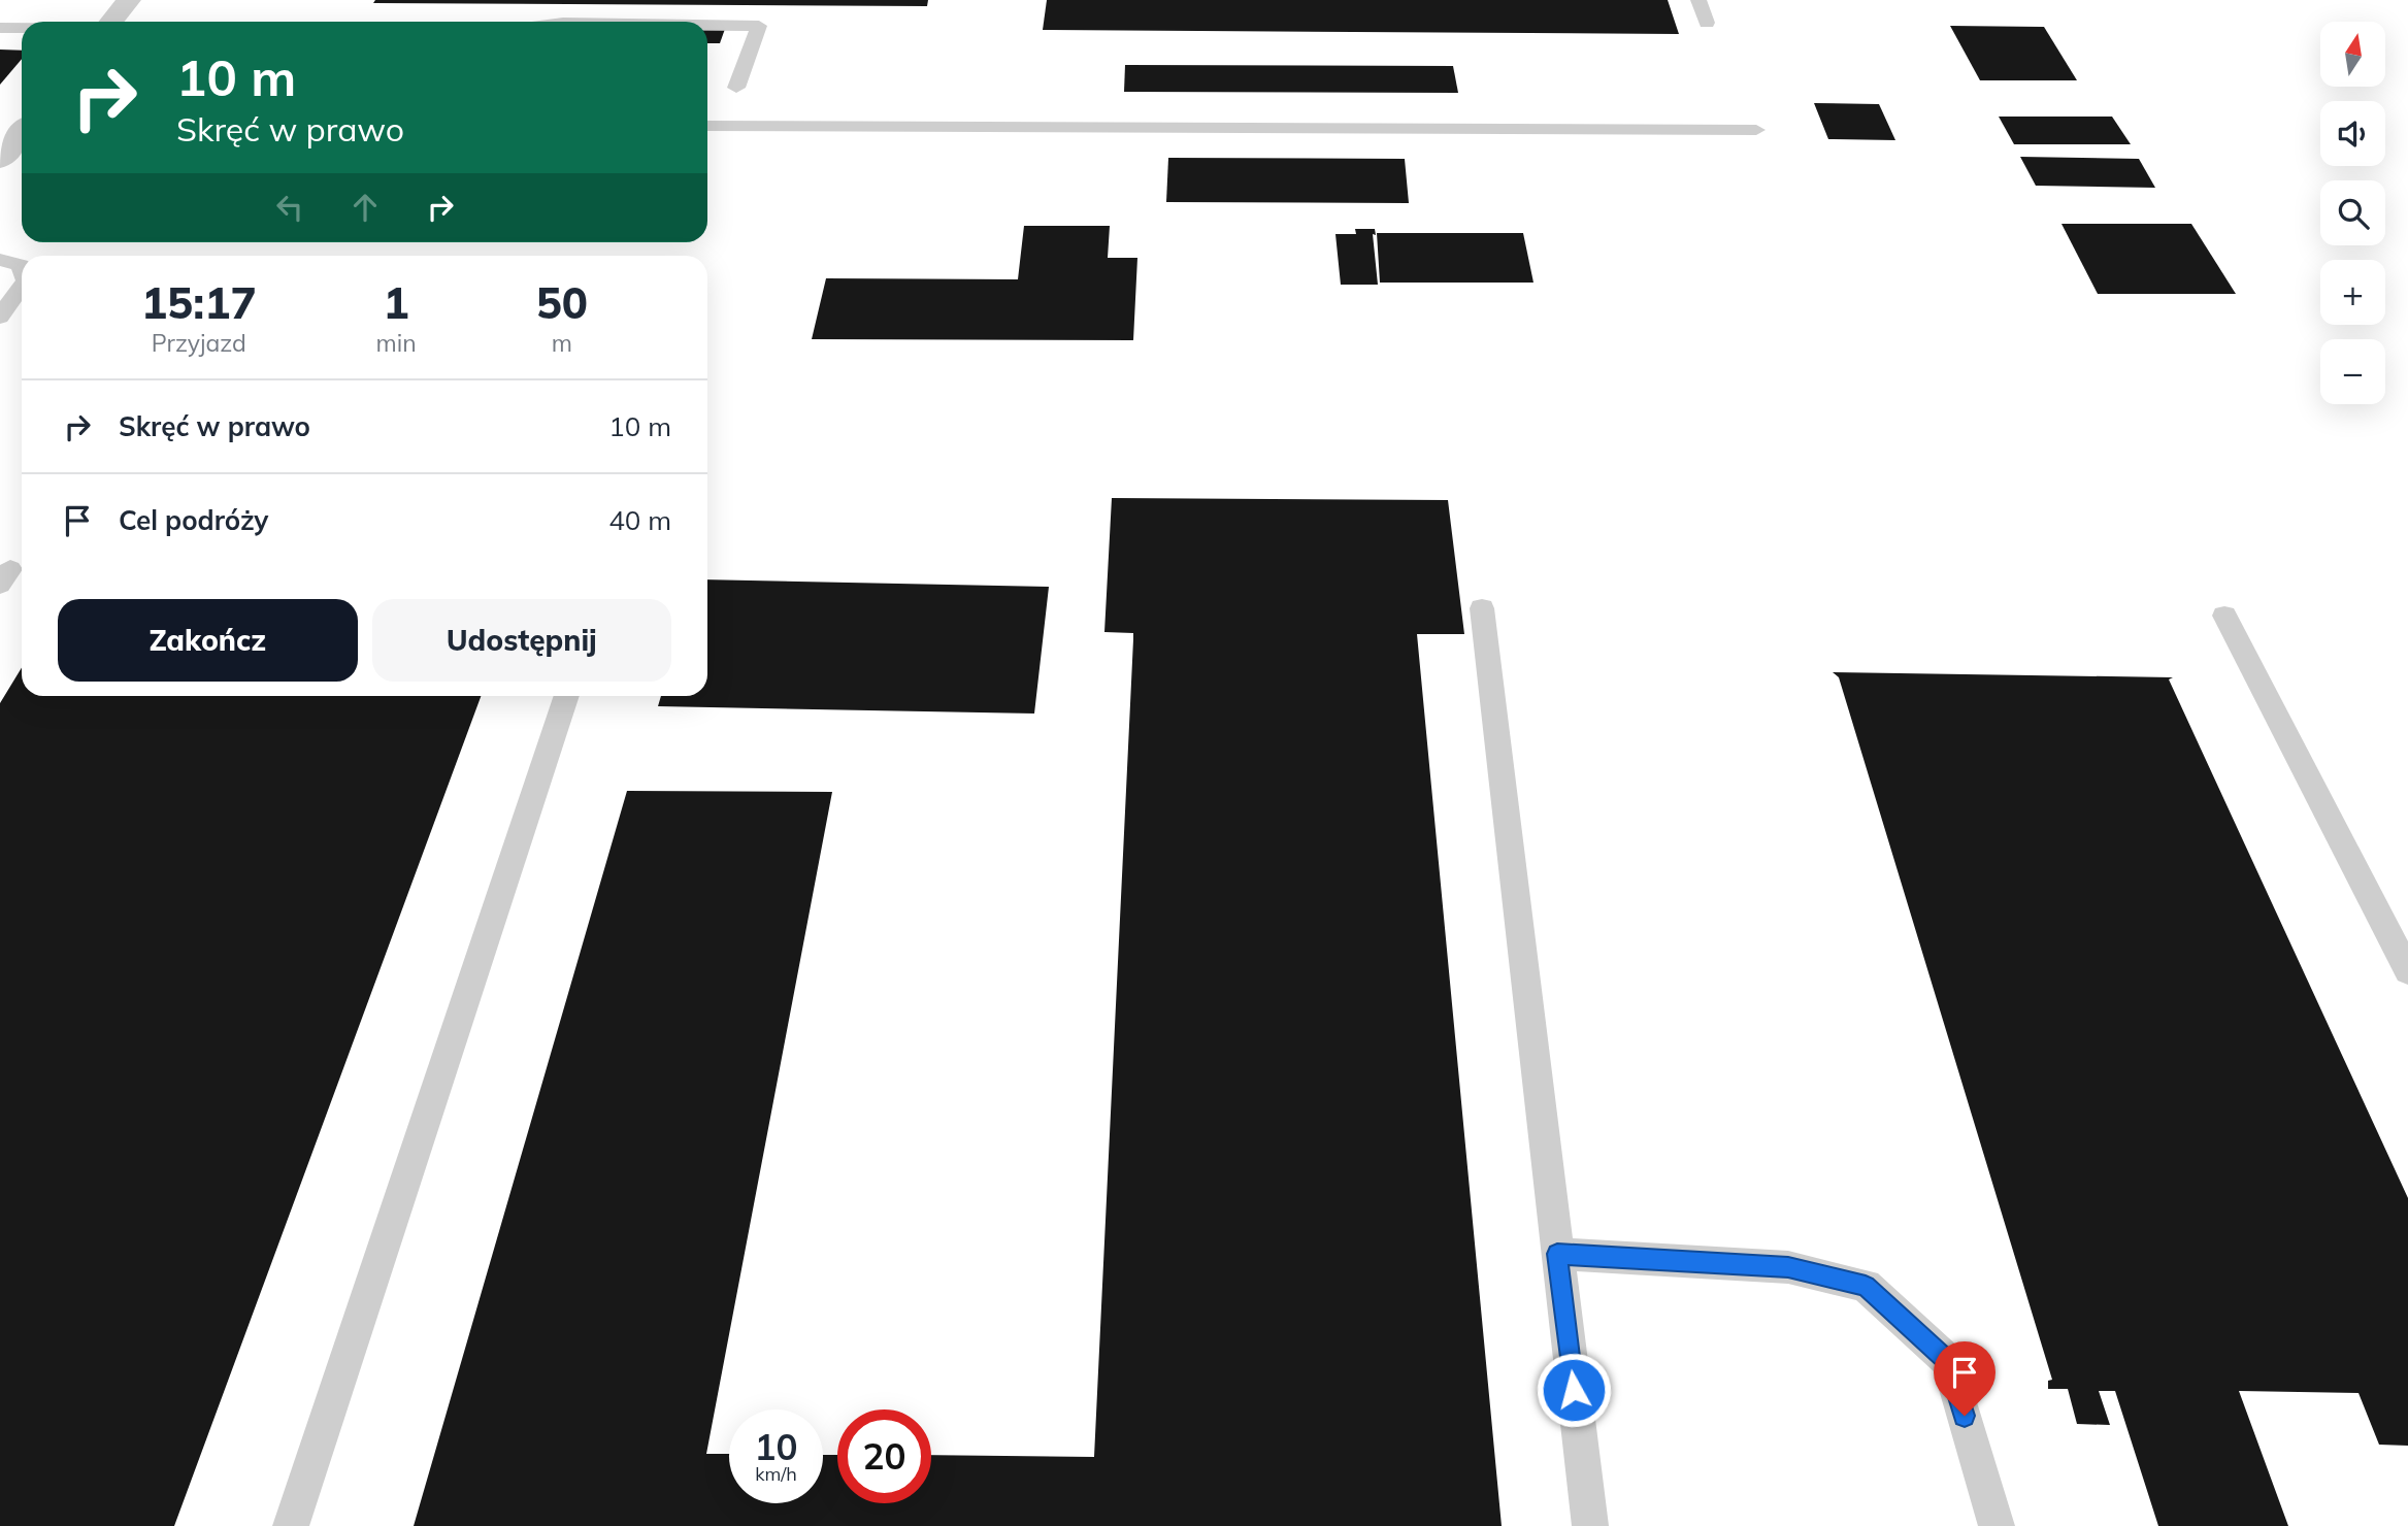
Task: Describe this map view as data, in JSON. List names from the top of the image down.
{
  "north": "top",
  "page": {
    "map_buttons": ["+", "−"],
    "turn": ["10 m", "Skręć w prawo"],
    "eta": [
      "15:17",
      "Przyjazd",
      "1",
      "min",
      "50",
      "m"
    ],
    "list": [
      {
        "name": "Skręć w prawo",
        "value": "10 m"
      },
      {
        "name": "Cel podróży",
        "value": "40 m"
      }
    ],
    "buttons": ["Zakończ", "Udostępnij"],
    "speed": "10 km/h",
    "limit": "20"
  }
}
